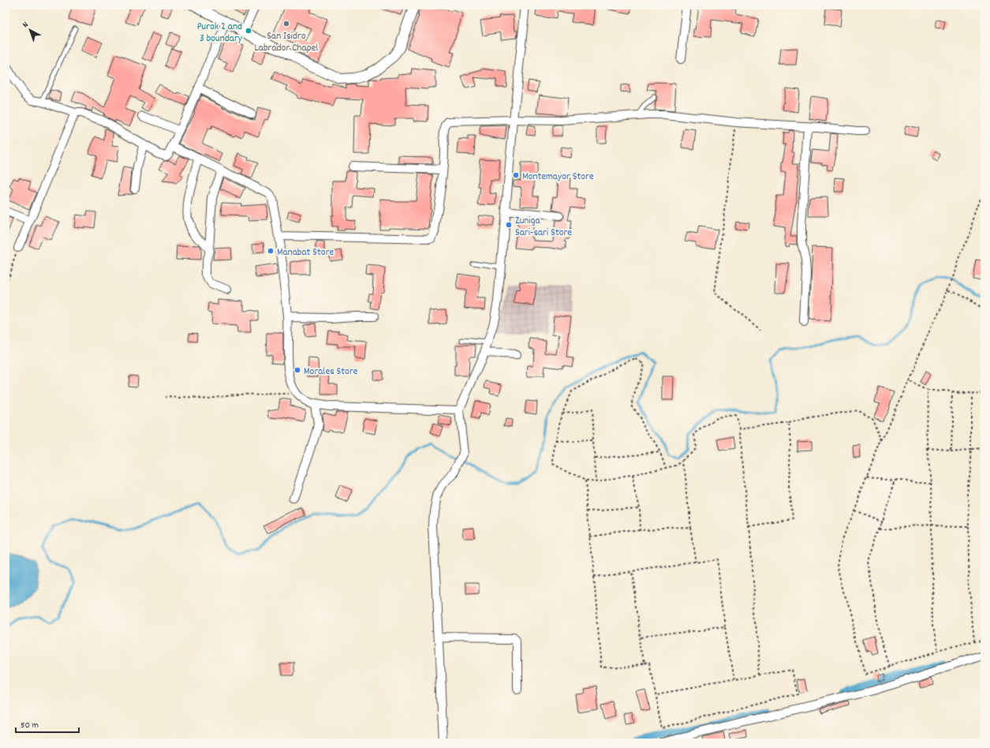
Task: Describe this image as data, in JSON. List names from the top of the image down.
{
  "places": [
    "San Isidro Labrador Chapel",
    "Purok 2 and 3 boundary",
    "Montemayor Store",
    "Zuniga Sari-sari Store",
    "Manabat Store",
    "Morales Store"
  ],
  "scale_bar": "50 m",
  "north": "top left"
}
